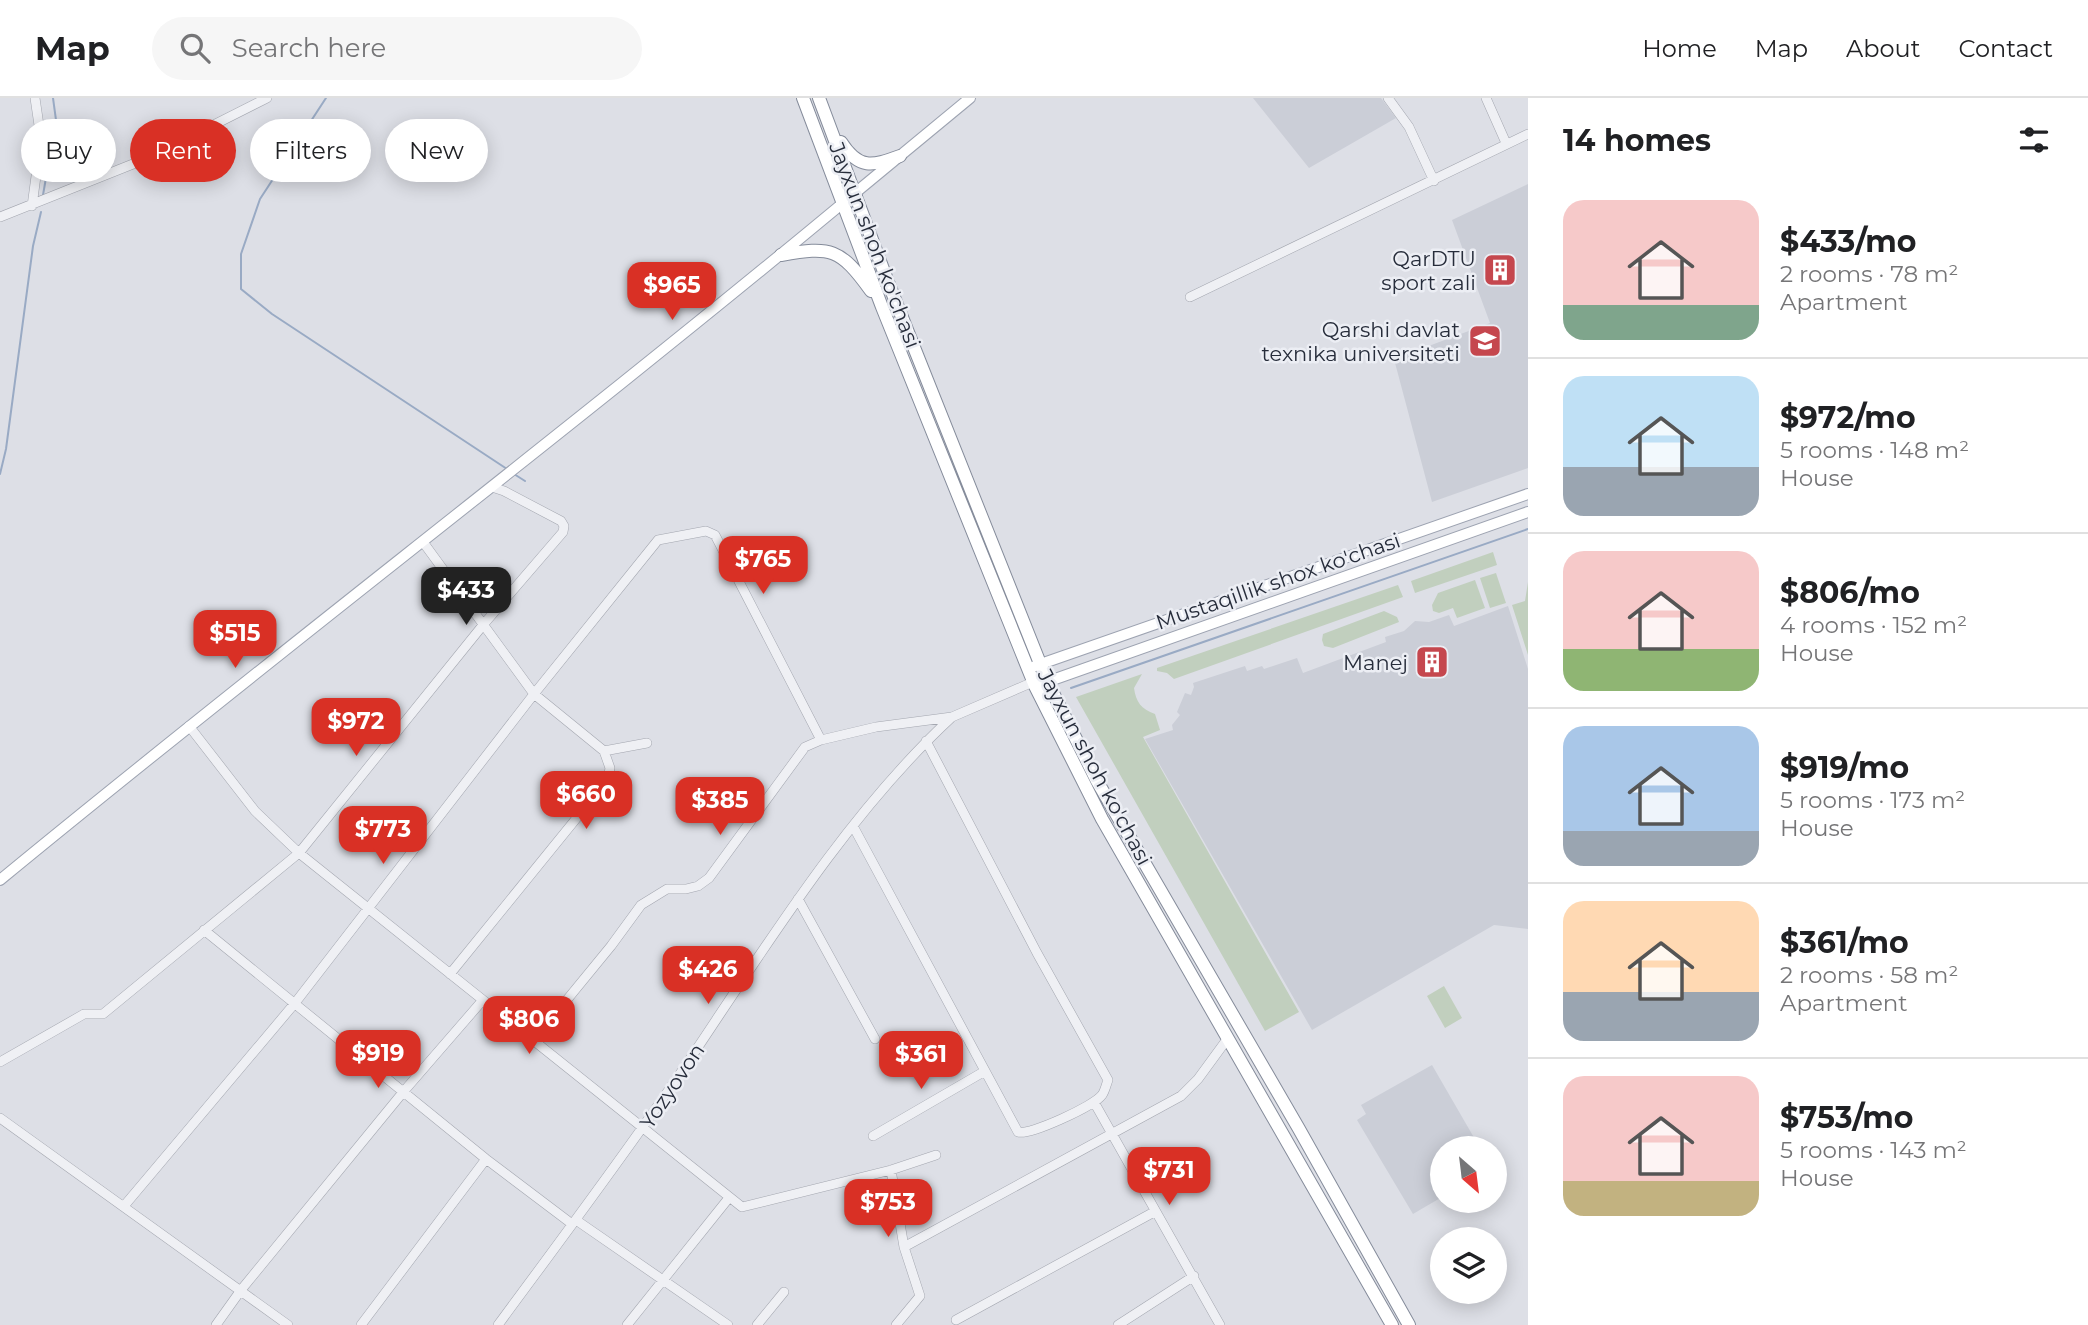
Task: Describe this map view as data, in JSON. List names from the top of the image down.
{
  "streets": {
    "highway": ["Jayxun shoh ko'chasi"],
    "main road": ["Mustaqillik shox ko'chasi"],
    "street": ["Yozyovon"]
  },
  "crossings": [
    ["Jayxun shoh ko'chasi", "Mustaqillik shox ko'chasi"]
  ],
  "places": {
    "building": ["QarDTU sport zali", "Manej"],
    "school or university": ["Qarshi davlat texnika universiteti"]
  },
  "north": "bottom right",
  "page": {
    "header": "Map",
    "search": "Search here",
    "nav": [
      "Home",
      "Map",
      "About",
      "Contact"
    ],
    "heading": "14 homes",
    "chip": [
      "Buy",
      "Rent",
      "Filters",
      "New"
    ],
    "list": [
      {
        "name": "$433/mo",
        "note": "2 rooms · 78 m² · Apartment"
      },
      {
        "name": "$972/mo",
        "note": "5 rooms · 148 m² · House"
      },
      {
        "name": "$806/mo",
        "note": "4 rooms · 152 m² · House"
      },
      {
        "name": "$919/mo",
        "note": "5 rooms · 173 m² · House"
      },
      {
        "name": "$361/mo",
        "note": "2 rooms · 58 m² · Apartment"
      },
      {
        "name": "$753/mo",
        "note": "5 rooms · 143 m² · House"
      }
    ],
    "price": [
      "$965",
      "$765",
      "$433",
      "$515",
      "$972",
      "$660",
      "$385",
      "$773",
      "$426",
      "$806",
      "$919",
      "$361",
      "$731",
      "$753"
    ]
  }
}
